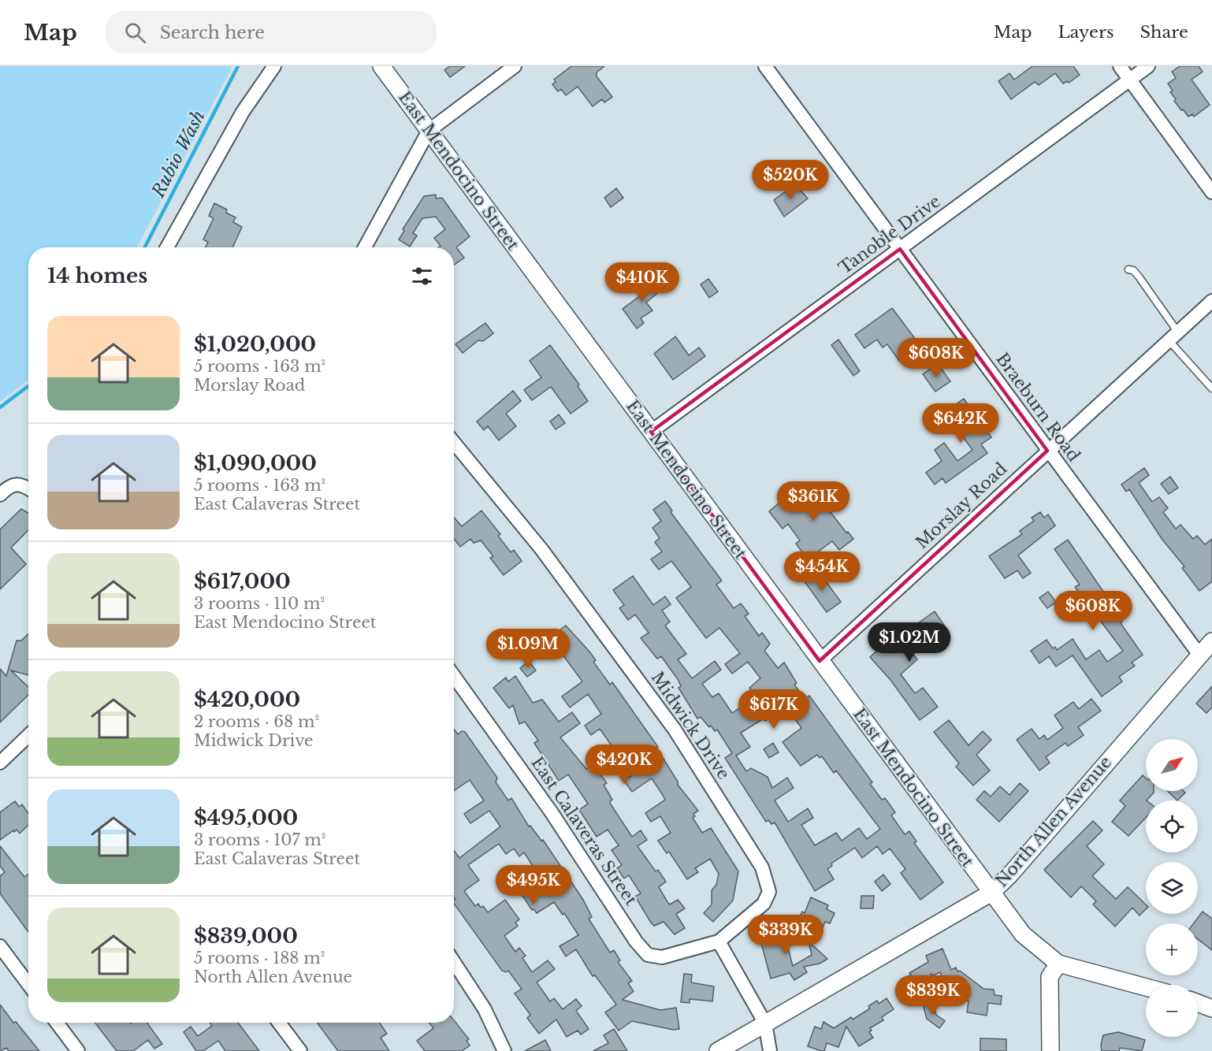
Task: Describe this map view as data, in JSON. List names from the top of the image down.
{
  "streets": {
    "street": [
      "East Mendocino Street",
      "Tanoble Drive",
      "Braeburn Road",
      "Morslay Road",
      "Midwick Drive",
      "North Allen Avenue",
      "East Calaveras Street"
    ]
  },
  "crossings": [
    ["East Mendocino Street", "Tanoble Drive"],
    ["East Mendocino Street", "Morslay Road"],
    ["East Mendocino Street", "North Allen Avenue"],
    ["Tanoble Drive", "Braeburn Road"],
    ["Braeburn Road", "Morslay Road"],
    ["Braeburn Road", "North Allen Avenue"],
    ["Midwick Drive", "East Calaveras Street"]
  ],
  "water": ["Rubio Wash"],
  "north": "top right",
  "page": {
    "header": "Map",
    "search": "Search here",
    "nav": ["Map", "Layers", "Share"],
    "price": [
      "$520K",
      "$410K",
      "$608K",
      "$642K",
      "$361K",
      "$454K",
      "$608K",
      "$1.02M",
      "$1.09M",
      "$617K",
      "$420K",
      "$495K",
      "$339K",
      "$839K"
    ],
    "heading": "14 homes",
    "list": [
      {
        "name": "$1,020,000",
        "note": "5 rooms · 163 m² · Morslay Road"
      },
      {
        "name": "$1,090,000",
        "note": "5 rooms · 163 m² · East Calaveras Street"
      },
      {
        "name": "$617,000",
        "note": "3 rooms · 110 m² · East Mendocino Street"
      },
      {
        "name": "$420,000",
        "note": "2 rooms · 68 m² · Midwick Drive"
      },
      {
        "name": "$495,000",
        "note": "3 rooms · 107 m² · East Calaveras Street"
      },
      {
        "name": "$839,000",
        "note": "5 rooms · 188 m² · North Allen Avenue"
      }
    ],
    "map_buttons": ["+", "−"]
  }
}
